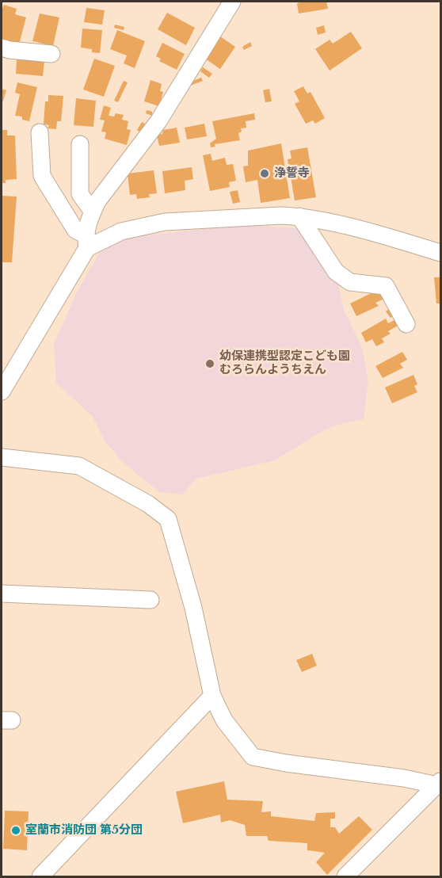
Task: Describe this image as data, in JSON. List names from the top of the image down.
{
  "places": ["浄誓寺", "幼保連携型認定こども園 むろらんようちえん", "室蘭市消防団 第5分団"]
}
